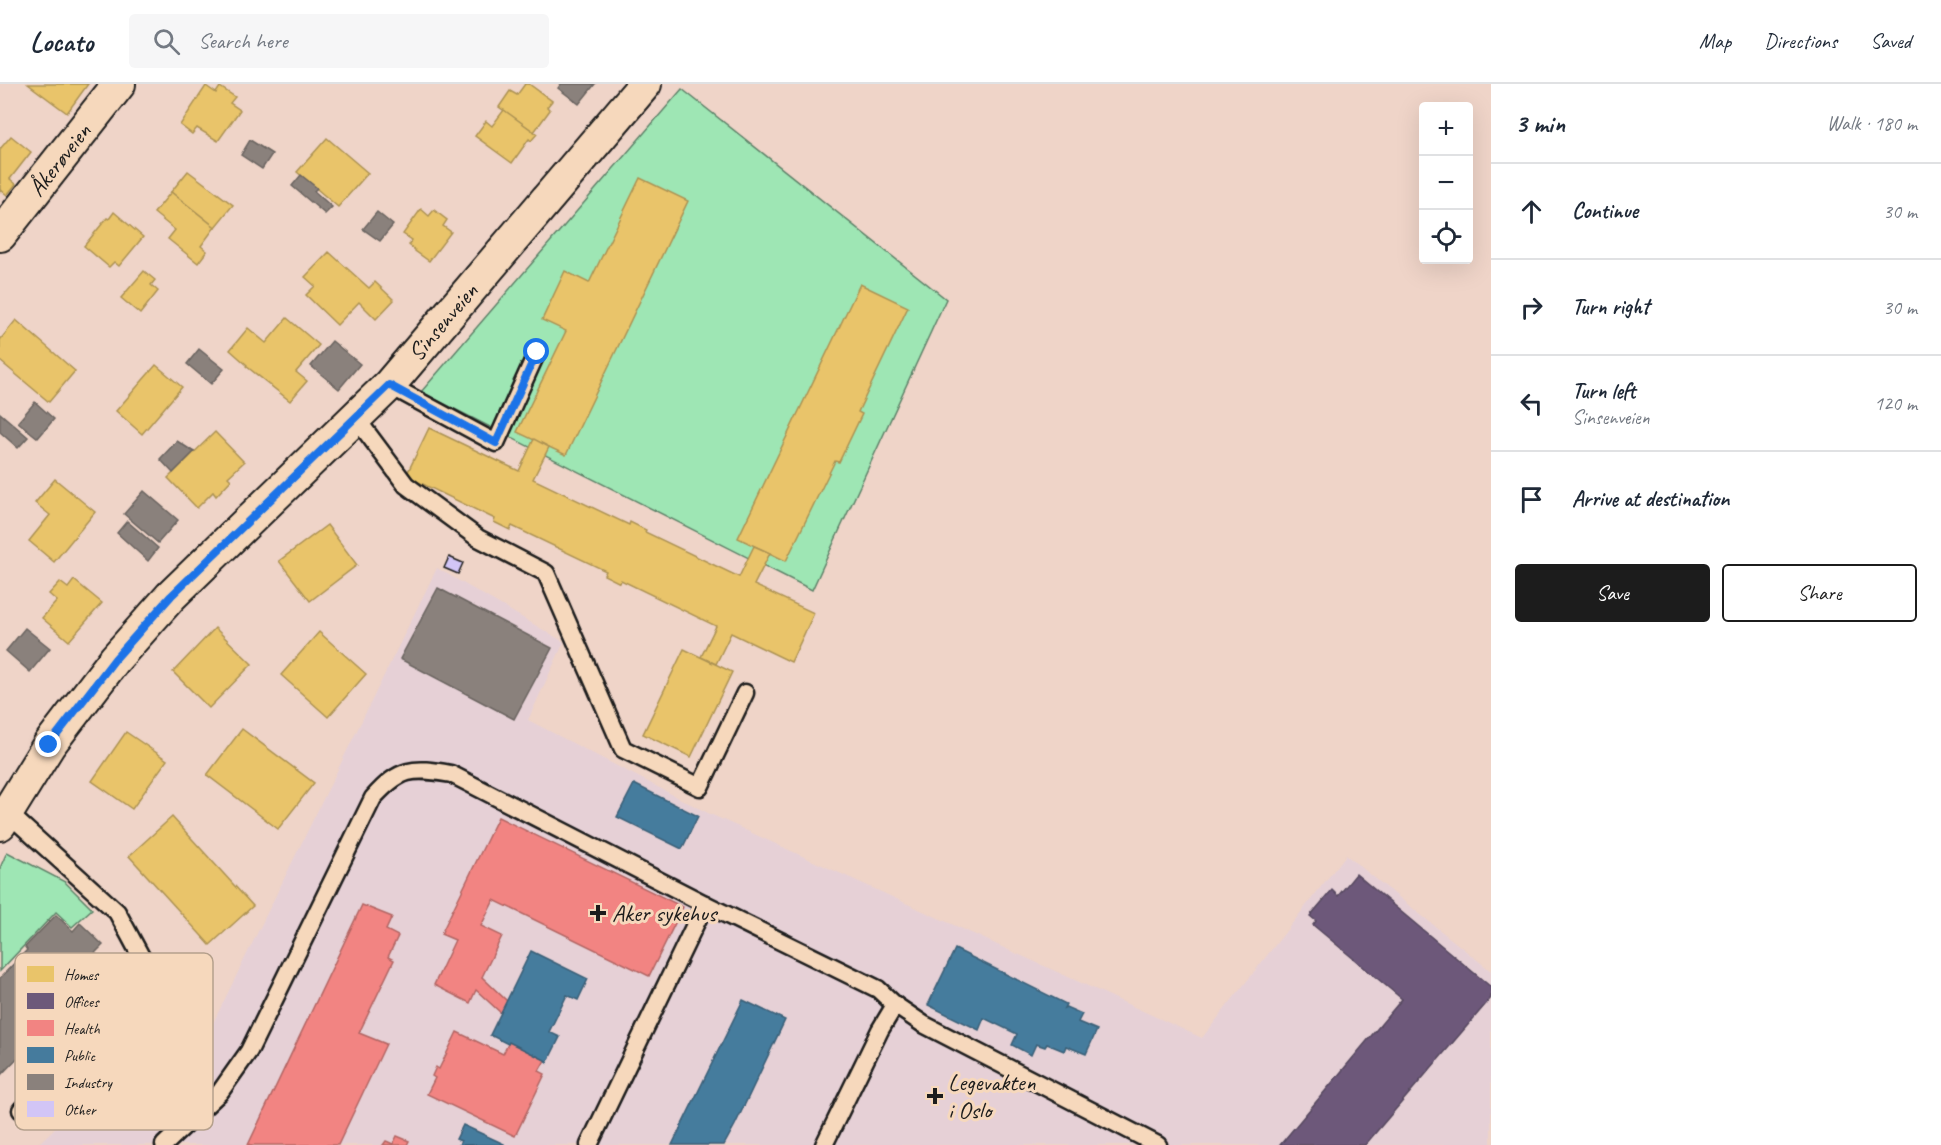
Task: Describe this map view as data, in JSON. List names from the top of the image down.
{
  "streets": {
    "street": ["Åkerøveien", "Sinsenveien"]
  },
  "places": {
    "health": ["Aker sykehus", "Legevakten i Oslo"]
  },
  "legend": [
    "Homes",
    "Offices",
    "Health",
    "Public",
    "Industry",
    "Other"
  ],
  "page": {
    "header": "Locato",
    "search": "Search here",
    "nav": ["Map", "Directions", "Saved"],
    "heading": ["3 min", "Walk · 180 m"],
    "map_buttons": ["+", "−"],
    "list": [
      ["Continue", "30 m"],
      ["Turn right", "30 m"],
      ["Turn left", "Sinsenveien", "120 m"],
      "Arrive at destination"
    ],
    "buttons": ["Save", "Share"]
  }
}
